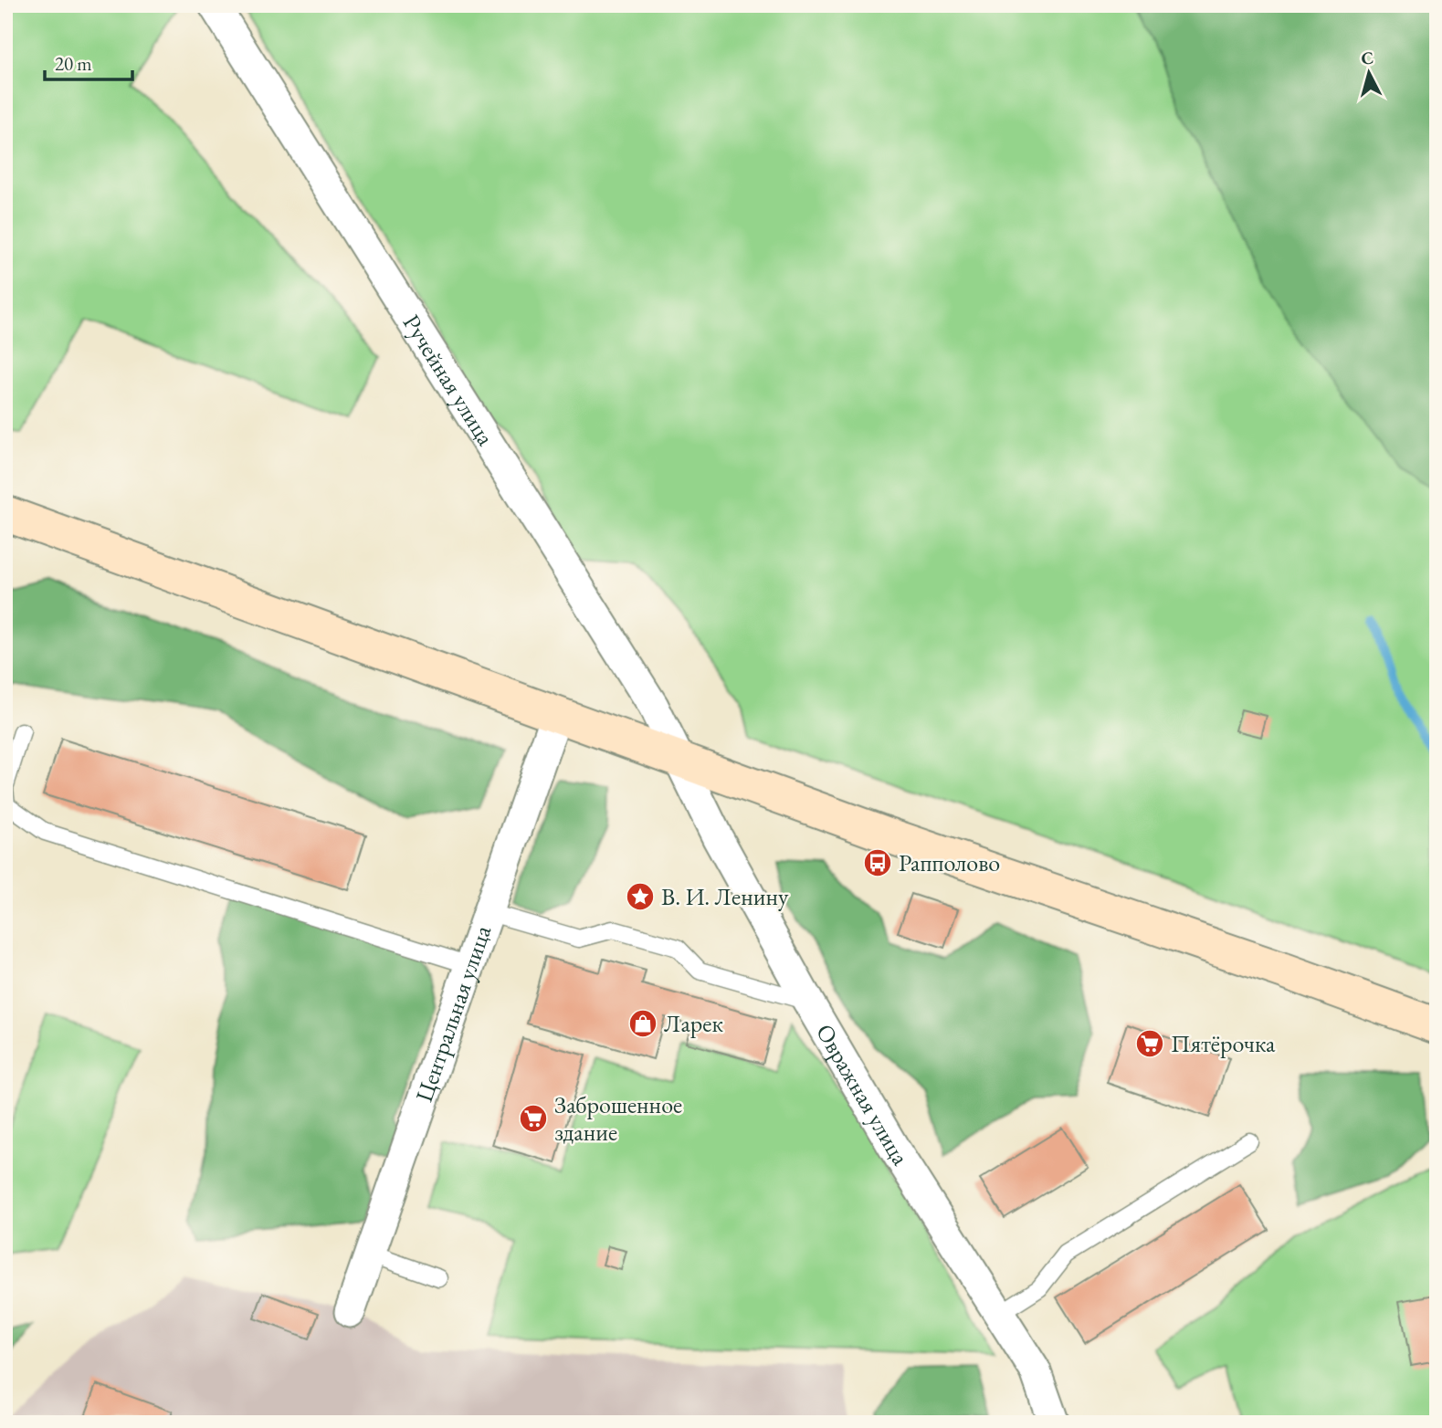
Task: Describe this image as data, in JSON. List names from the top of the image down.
{
  "streets": {
    "street": ["Ручейная улица", "Центральная улица", "Овражная улица"]
  },
  "crossings": [
    ["Ручейная улица", "Овражная улица"]
  ],
  "places": {
    "bus stop": ["Рапполово"],
    "place": ["В. И. Ленину"],
    "shop": ["Ларек"],
    "supermarket": ["Пятёрочка", "Заброшенное здание"]
  },
  "scale_bar": "20 m",
  "north": "top"
}
